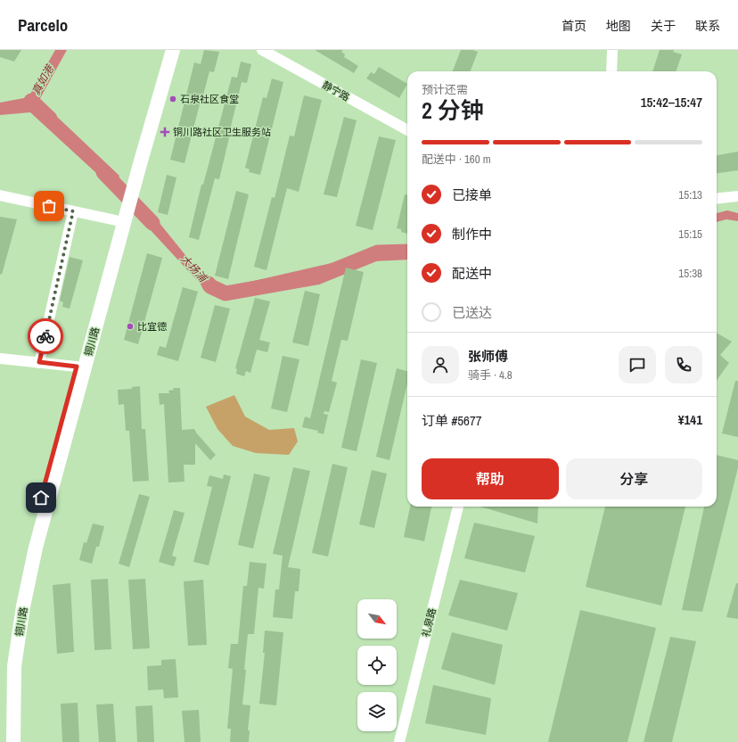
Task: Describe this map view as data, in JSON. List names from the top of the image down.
{
  "streets": {
    "main road": ["铜川路"],
    "street": ["静宁路", "礼泉路"]
  },
  "water": ["真如港", "大场浦"],
  "places": {
    "other": ["石泉社区食堂", "比宜德"],
    "health": ["铜川路社区卫生服务站"]
  },
  "north": "bottom right",
  "page": {
    "header": "Parcelo",
    "nav": [
      "首页",
      "地图",
      "关于",
      "联系"
    ],
    "heading": ["2 分钟", "预计还需", "15:42–15:47"],
    "panel": [
      "张师傅",
      "骑手 · 4.8",
      "订单 #5677",
      "¥141"
    ],
    "bar": "配送中 · 160 m",
    "list": [
      ["已接单", "15:13"],
      ["制作中", "15:15"],
      ["配送中", "15:38"],
      "已送达"
    ],
    "buttons": ["帮助", "分享"]
  }
}
